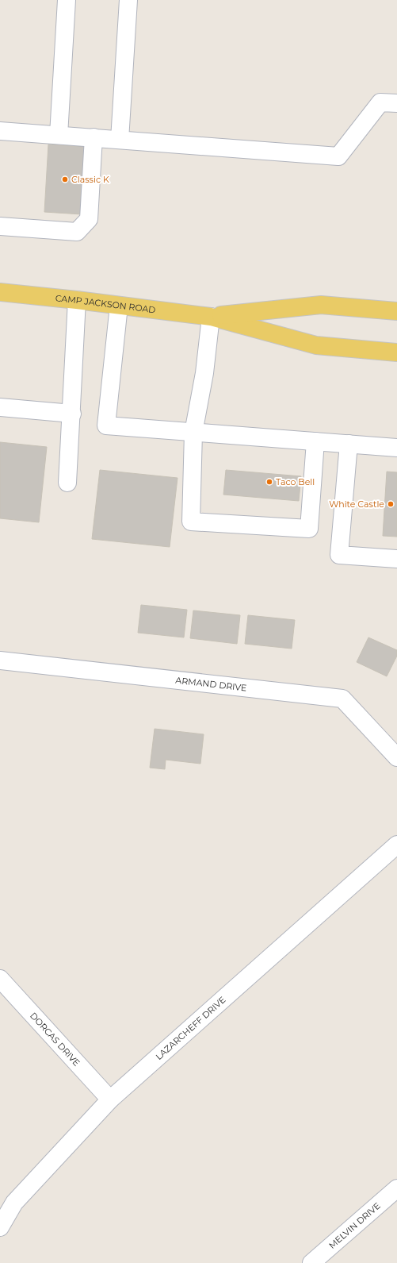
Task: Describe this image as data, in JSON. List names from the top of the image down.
{
  "streets": {
    "main road": ["CAMP JACKSON ROAD"],
    "street": [
      "ARMAND DRIVE",
      "LAZARCHEFF DRIVE",
      "DORCAS DRIVE",
      "MELVIN DRIVE"
    ]
  },
  "crossings": [
    ["LAZARCHEFF DRIVE", "DORCAS DRIVE"]
  ],
  "places": ["Classic K", "Taco Bell", "White Castle"]
}
